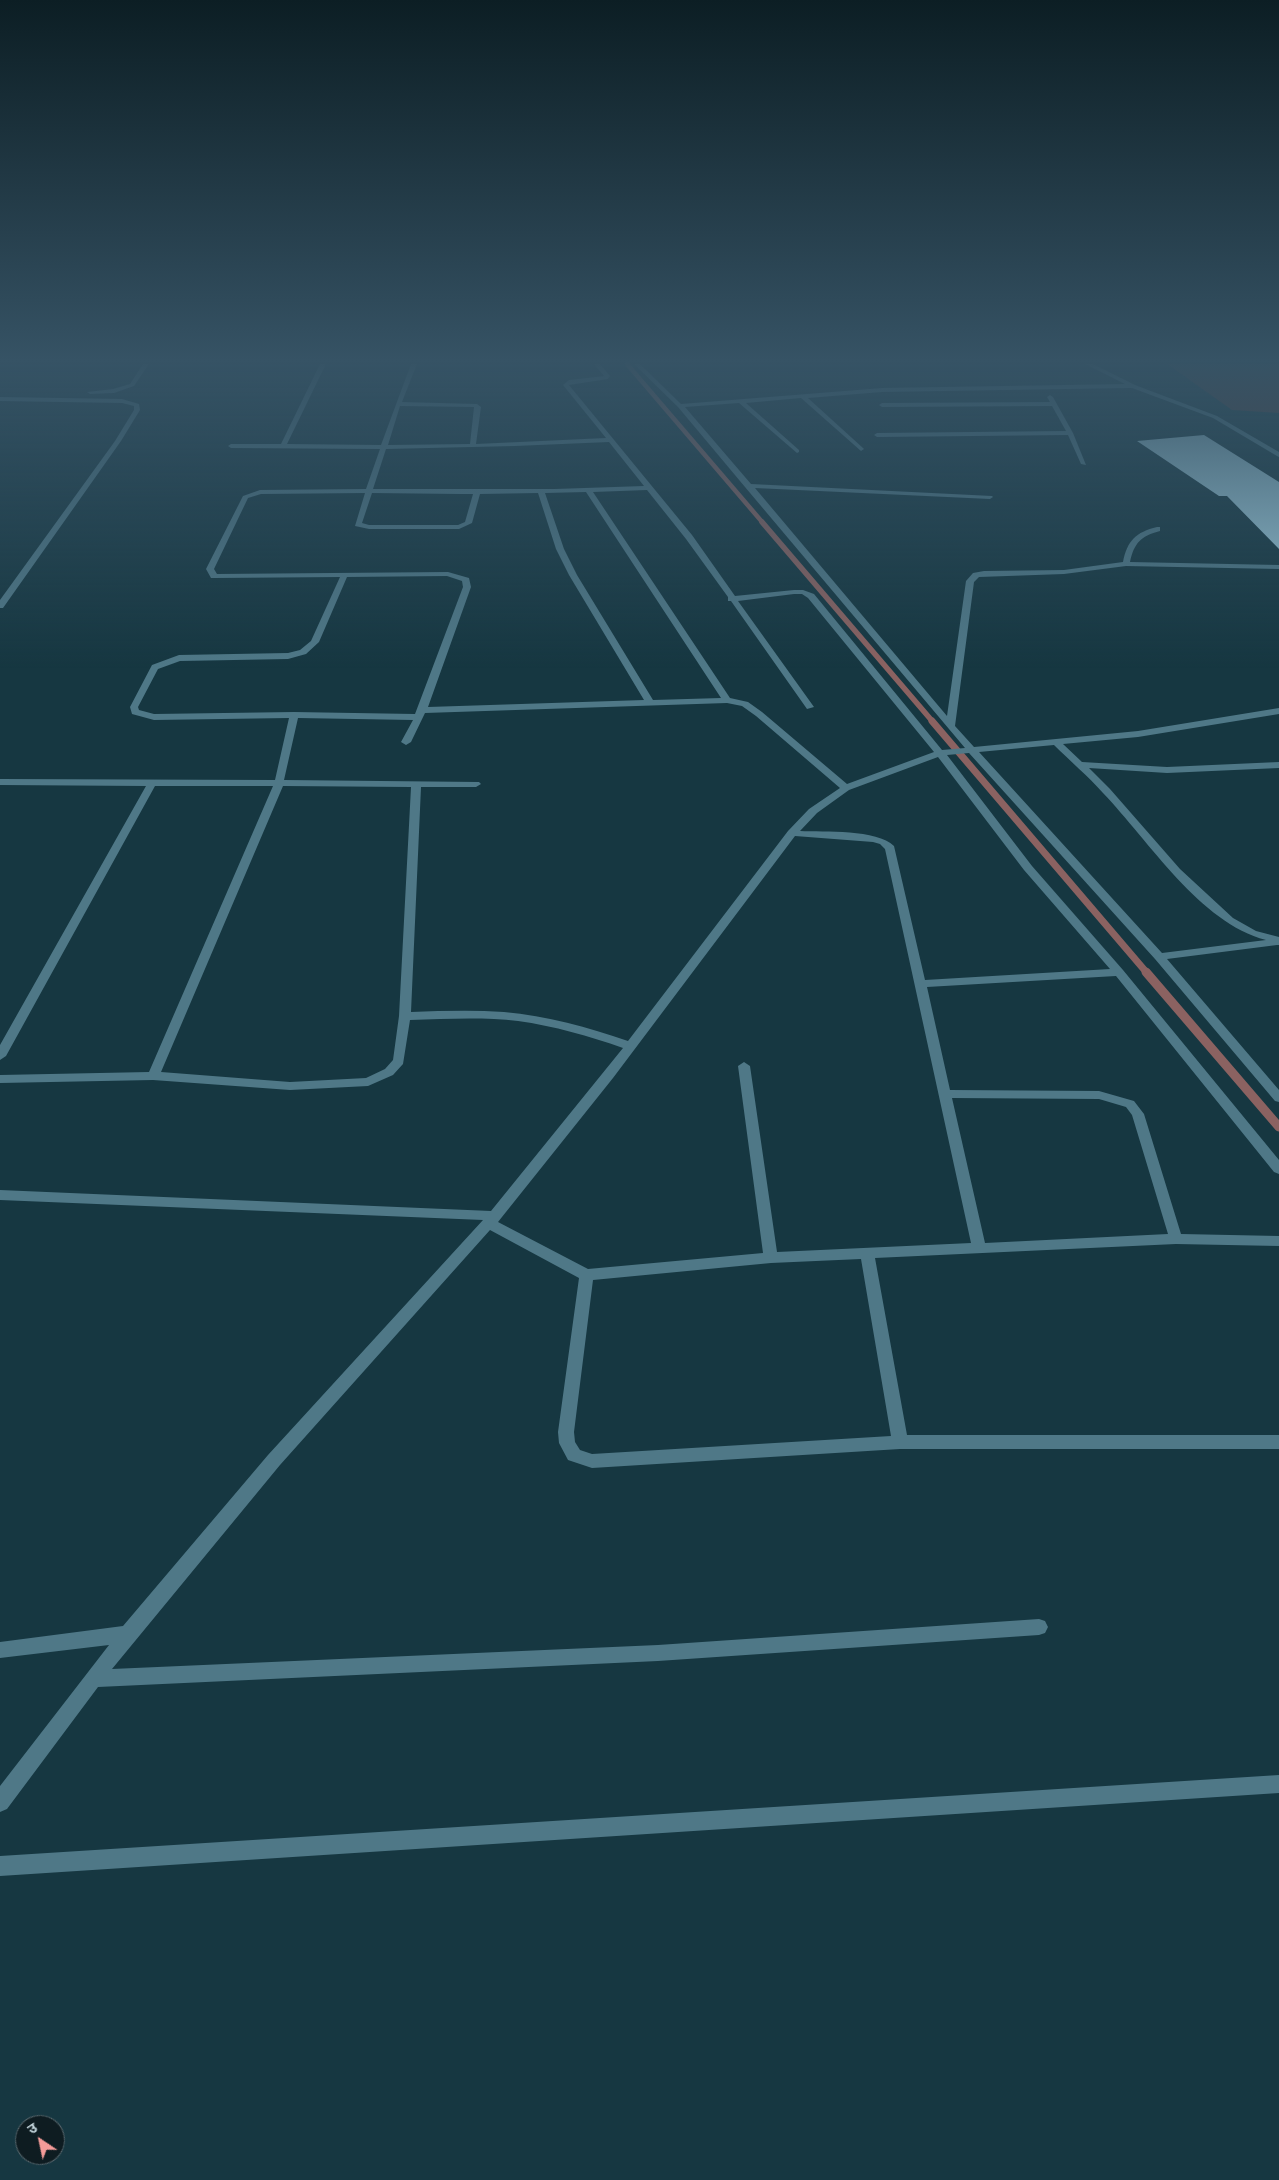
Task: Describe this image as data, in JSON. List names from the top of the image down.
{
  "north": "top left"
}
